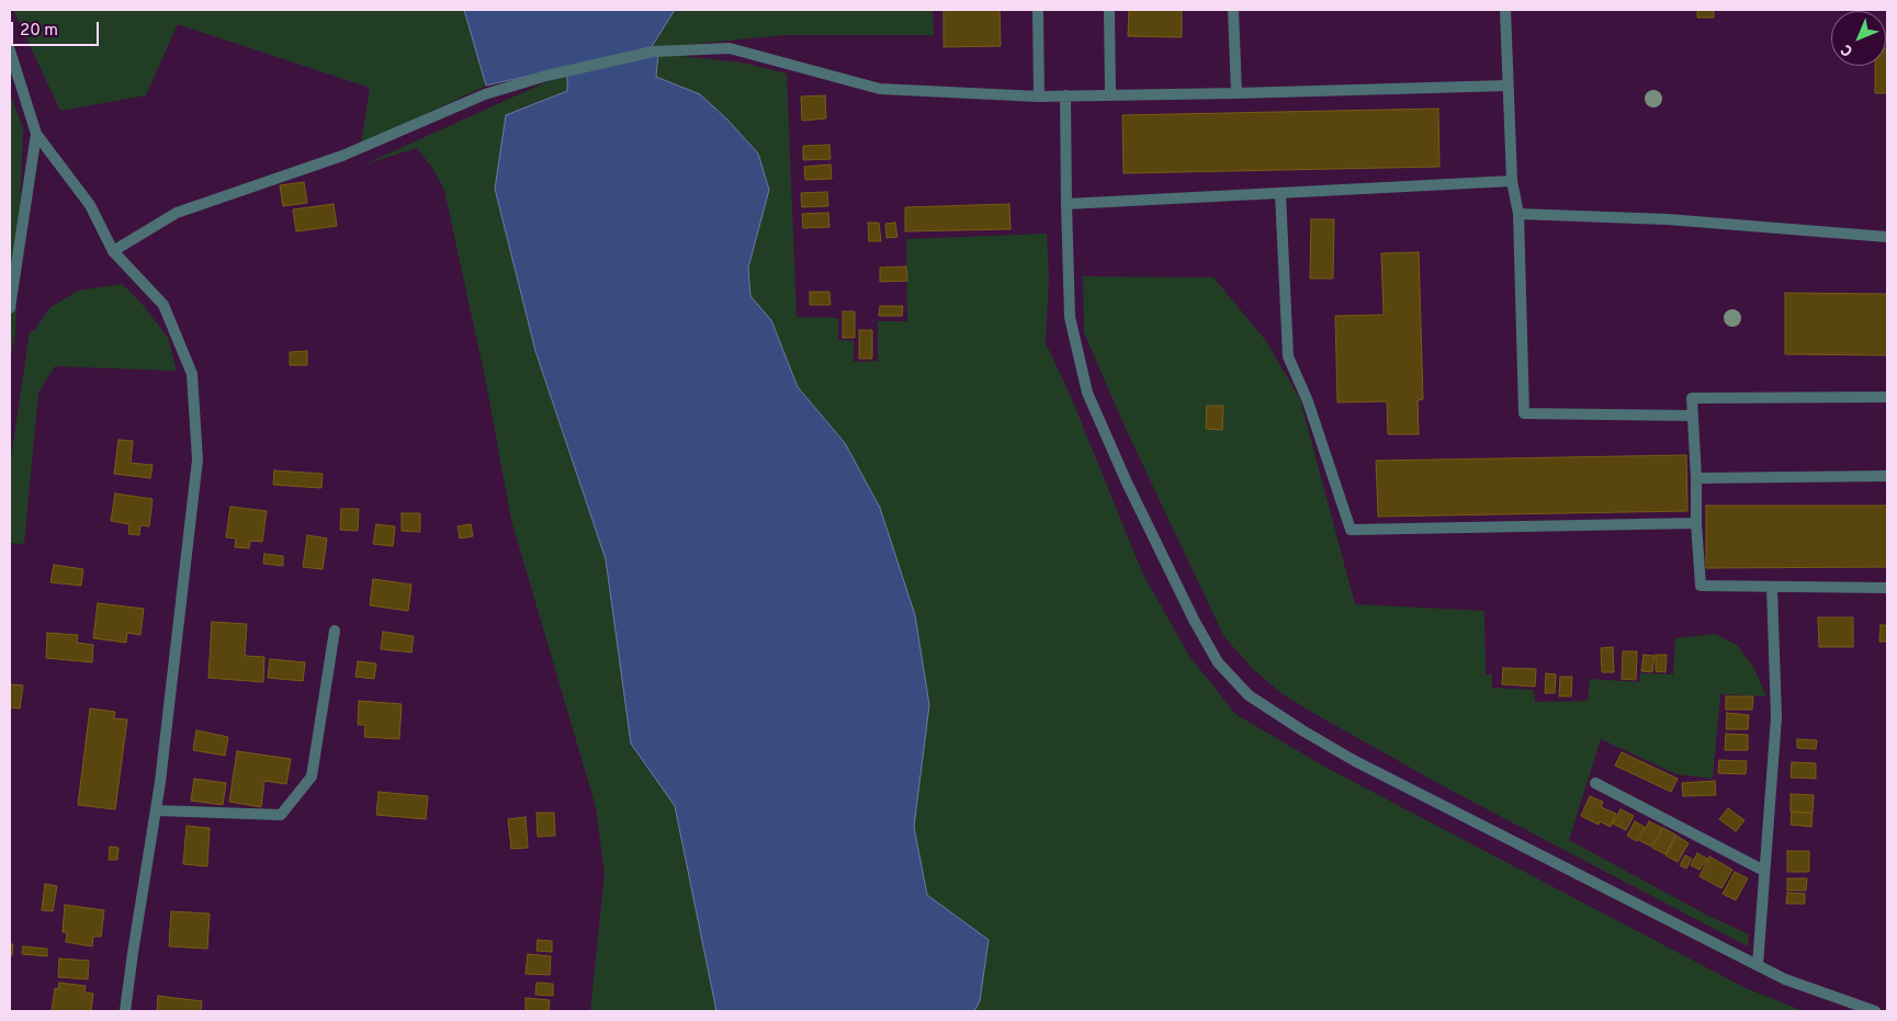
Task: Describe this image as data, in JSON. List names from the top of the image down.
{
  "scale_bar": "20 m",
  "north": "bottom left"
}
